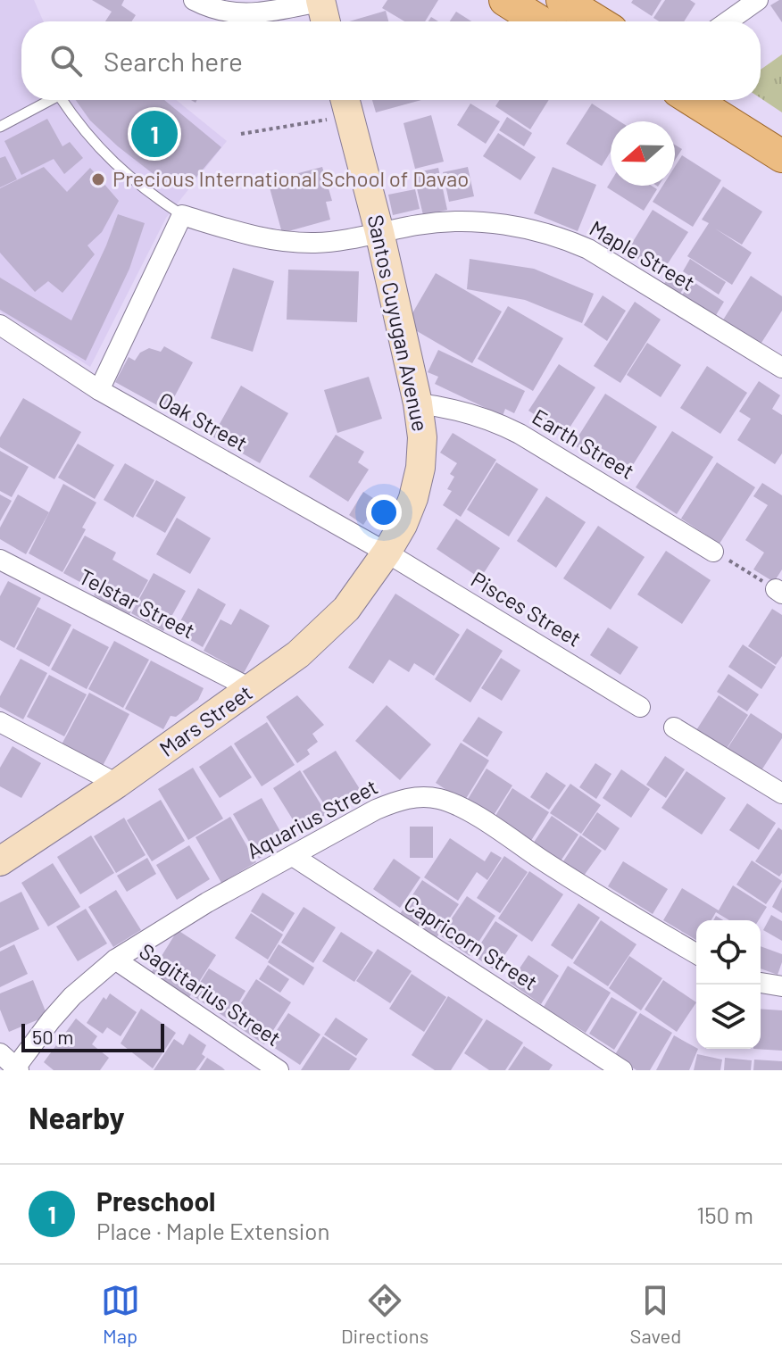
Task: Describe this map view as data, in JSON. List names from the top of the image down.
{
  "streets": {
    "street": [
      "Maple Street",
      "Santos Cuyugan Avenue",
      "Oak Street",
      "Earth Street",
      "Telstar Street",
      "Pisces Street",
      "Mars Street",
      "Aquarius Street",
      "Capricorn Street",
      "Sagittarius Street"
    ]
  },
  "crossings": [
    ["Maple Street", "Santos Cuyugan Avenue"],
    ["Santos Cuyugan Avenue", "Oak Street"],
    ["Santos Cuyugan Avenue", "Earth Street"],
    ["Santos Cuyugan Avenue", "Pisces Street"],
    ["Santos Cuyugan Avenue", "Mars Street"],
    ["Oak Street", "Pisces Street"],
    ["Oak Street", "Mars Street"],
    ["Telstar Street", "Mars Street"],
    ["Pisces Street", "Mars Street"],
    ["Aquarius Street", "Capricorn Street"],
    ["Aquarius Street", "Sagittarius Street"]
  ],
  "places": ["Precious International School of Davao"],
  "scale_bar": "50 m",
  "north": "left",
  "page": {
    "search": "Search here",
    "pins": "1",
    "scale": "50 m",
    "heading": "Nearby",
    "list": [
      {
        "mark": "1",
        "name": "Preschool",
        "note": "Place · Maple Extension",
        "value": "150 m"
      }
    ],
    "nav": ["Map", "Directions", "Saved"]
  }
}
